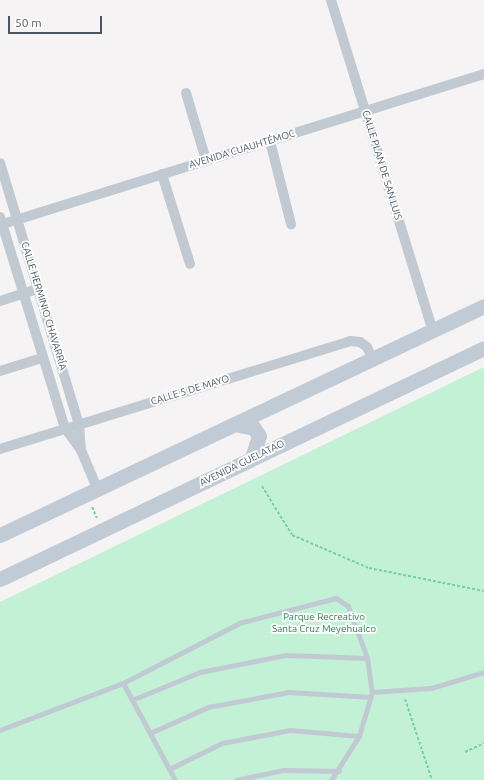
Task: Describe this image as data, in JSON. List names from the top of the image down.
{
  "streets": {
    "main road": ["AVENIDA GUELATAO"],
    "street": [
      "AVENIDA CUAUHTÉMOC",
      "CALLE PLAN DE SAN LUIS",
      "CALLE HERMINIO CHAVARRÍA",
      "CALLE 5 DE MAYO"
    ]
  },
  "crossings": [
    ["AVENIDA CUAUHTÉMOC", "CALLE PLAN DE SAN LUIS"],
    ["AVENIDA CUAUHTÉMOC", "CALLE HERMINIO CHAVARRÍA"],
    ["CALLE HERMINIO CHAVARRÍA", "CALLE 5 DE MAYO"]
  ],
  "parks": ["Parque Recreativo Santa Cruz Meyehualco"],
  "scale_bar": "50 m"
}
